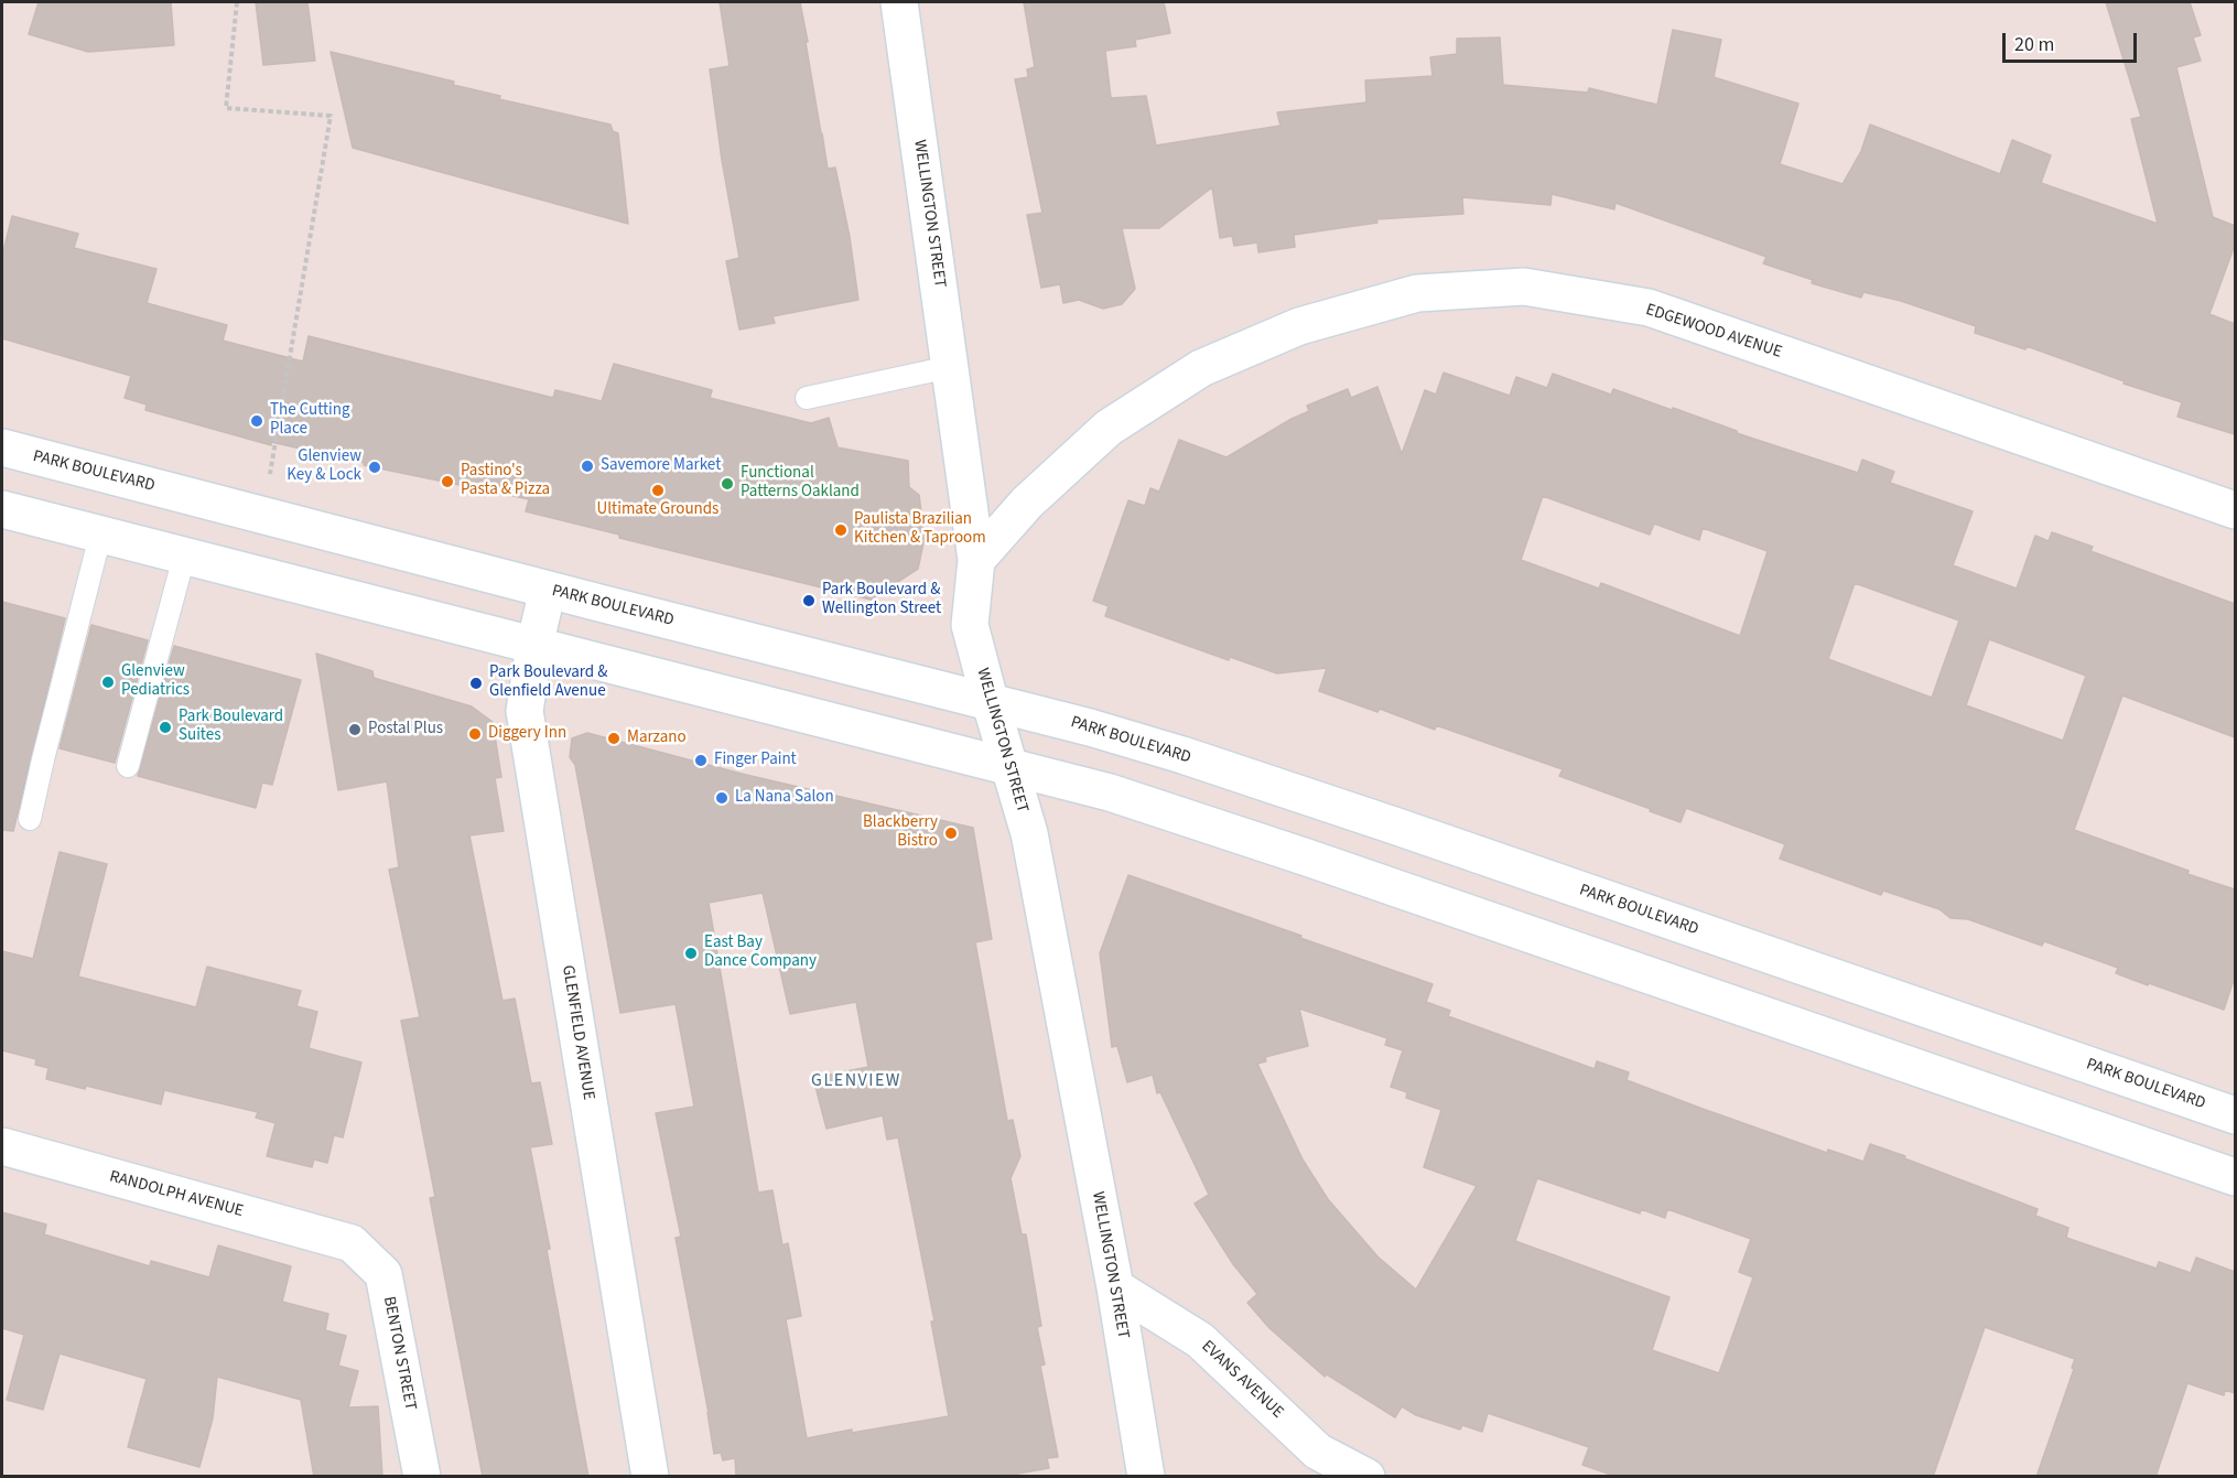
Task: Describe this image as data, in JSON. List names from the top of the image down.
{
  "streets": {
    "street": [
      "WELLINGTON STREET",
      "EDGEWOOD AVENUE",
      "PARK BOULEVARD",
      "GLENFIELD AVENUE",
      "RANDOLPH AVENUE",
      "BENTON STREET",
      "EVANS AVENUE"
    ]
  },
  "crossings": [
    ["WELLINGTON STREET", "EDGEWOOD AVENUE"],
    ["WELLINGTON STREET", "PARK BOULEVARD"],
    ["WELLINGTON STREET", "EVANS AVENUE"],
    ["PARK BOULEVARD", "GLENFIELD AVENUE"],
    ["RANDOLPH AVENUE", "BENTON STREET"]
  ],
  "districts": ["GLENVIEW"],
  "places": [
    "The Cutting Place",
    "Savemore Market",
    "Glenview Key & Lock",
    "Pastino's Pasta & Pizza",
    "Functional Patterns Oakland",
    "Ultimate Grounds",
    "Paulista Brazilian Kitchen & Taproom",
    "Park Boulevard & Wellington Street",
    "Glenview Pediatrics",
    "Park Boulevard & Glenfield Avenue",
    "Park Boulevard Suites",
    "Postal Plus",
    "Diggery Inn",
    "Marzano",
    "Finger Paint",
    "La Nana Salon",
    "Blackberry Bistro",
    "East Bay Dance Company"
  ],
  "scale_bar": "20 m"
}
